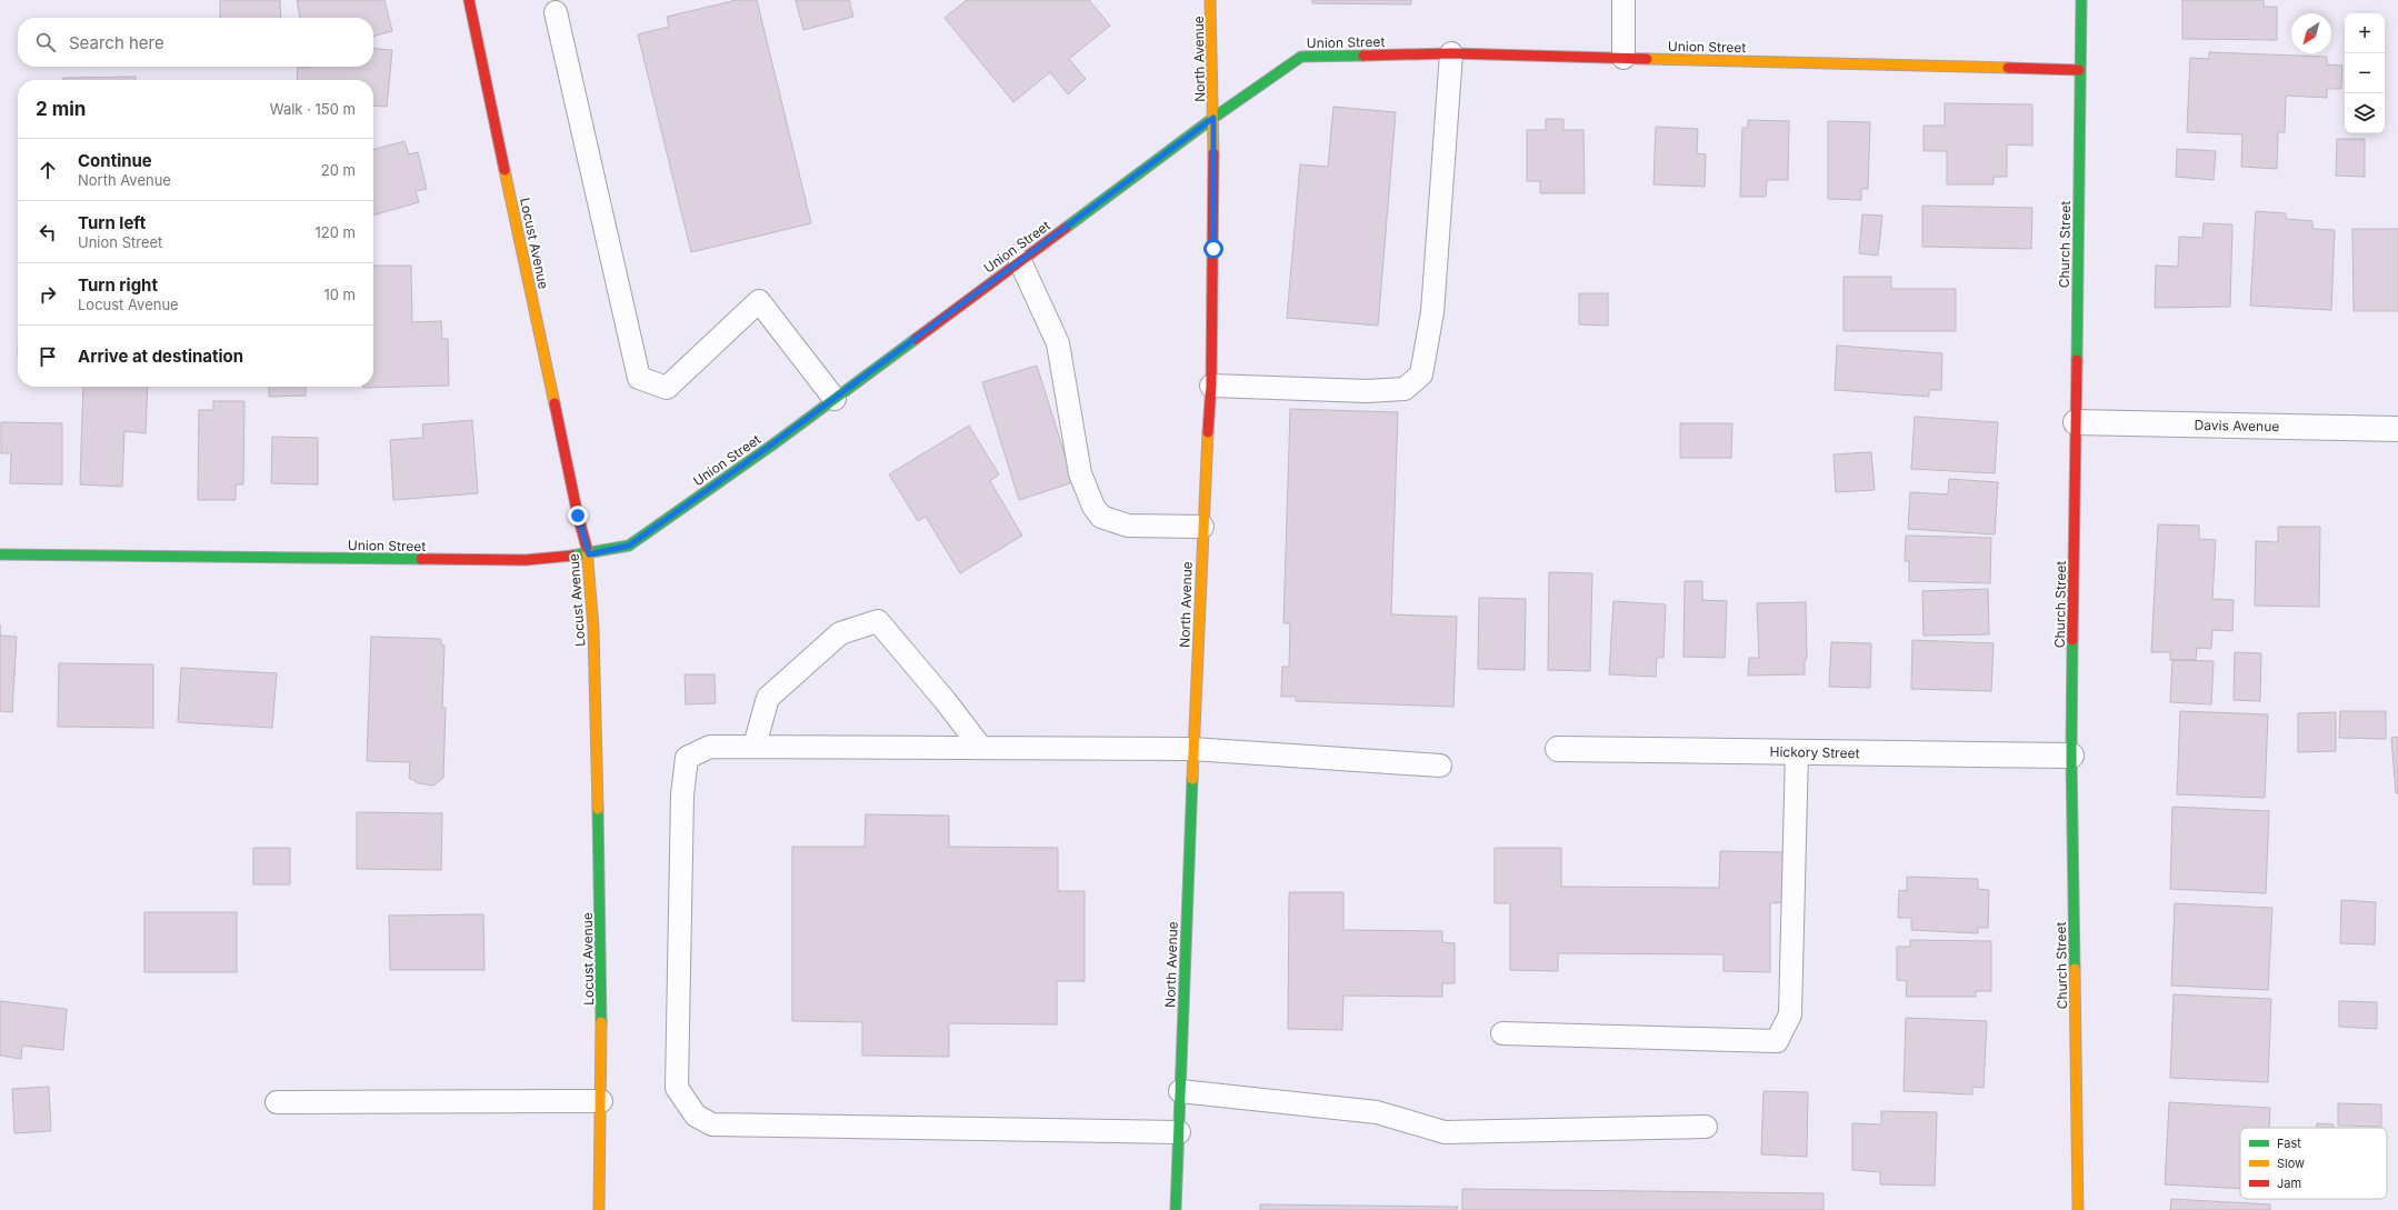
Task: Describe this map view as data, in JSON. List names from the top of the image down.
{
  "streets": {
    "street": [
      "Union Street",
      "North Avenue",
      "Locust Avenue",
      "Church Street",
      "Davis Avenue",
      "Hickory Street"
    ]
  },
  "crossings": [
    ["Union Street", "North Avenue"],
    ["Union Street", "Locust Avenue"],
    ["Union Street", "Church Street"],
    ["Church Street", "Davis Avenue"],
    ["Church Street", "Hickory Street"]
  ],
  "legend": ["Fast", "Slow", "Jam"],
  "north": "bottom left",
  "page": {
    "map_buttons": ["+", "−"],
    "search": "Search here",
    "heading": ["2 min", "Walk · 150 m"],
    "list": [
      ["Continue", "North Avenue", "20 m"],
      ["Turn left", "Union Street", "120 m"],
      ["Turn right", "Locust Avenue", "10 m"],
      "Arrive at destination"
    ]
  }
}
